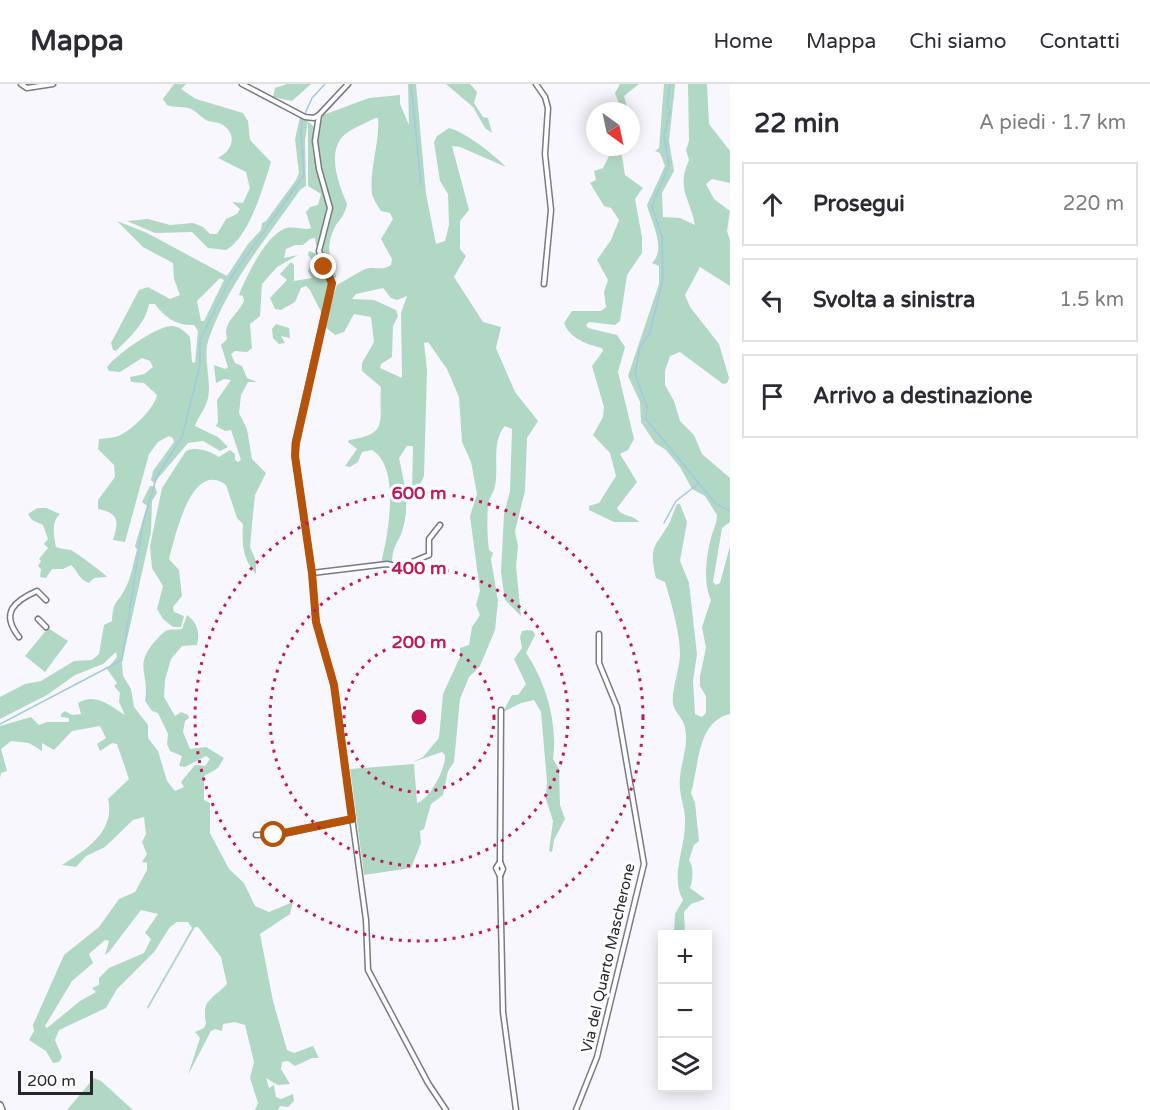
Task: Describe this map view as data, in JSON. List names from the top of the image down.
{
  "streets": {
    "street": ["Via del Quarto Mascherone"]
  },
  "scale_bar": "200 m",
  "north": "bottom right",
  "page": {
    "header": "Mappa",
    "nav": [
      "Home",
      "Mappa",
      "Chi siamo",
      "Contatti"
    ],
    "heading": ["22 min", "A piedi · 1.7 km"],
    "list": [
      ["Prosegui", "220 m"],
      ["Svolta a sinistra", "1.5 km"],
      "Arrivo a destinazione"
    ],
    "map_buttons": ["+", "−"],
    "scale": "200 m"
  },
  "rings": ["600 m", "400 m", "200 m"]
}
